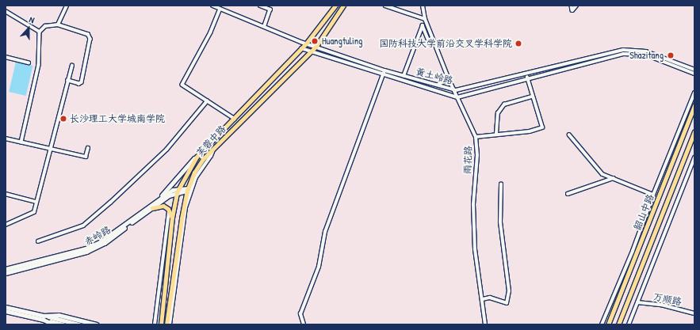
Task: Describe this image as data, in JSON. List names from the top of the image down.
{
  "streets": {
    "main road": ["芙蓉中路", "韶山中路", "赤岭路"],
    "street": ["黄土岭路", "雨花路", "万顺路"]
  },
  "crossings": [
    ["黄土岭路", "芙蓉中路"],
    ["黄土岭路", "雨花路"],
    ["芙蓉中路", "赤岭路"]
  ],
  "places": [
    "Huangtuling",
    "国防科技大学前沿交叉学科学院",
    "Shazitang",
    "长沙理工大学城南学院"
  ],
  "north": "top"
}
